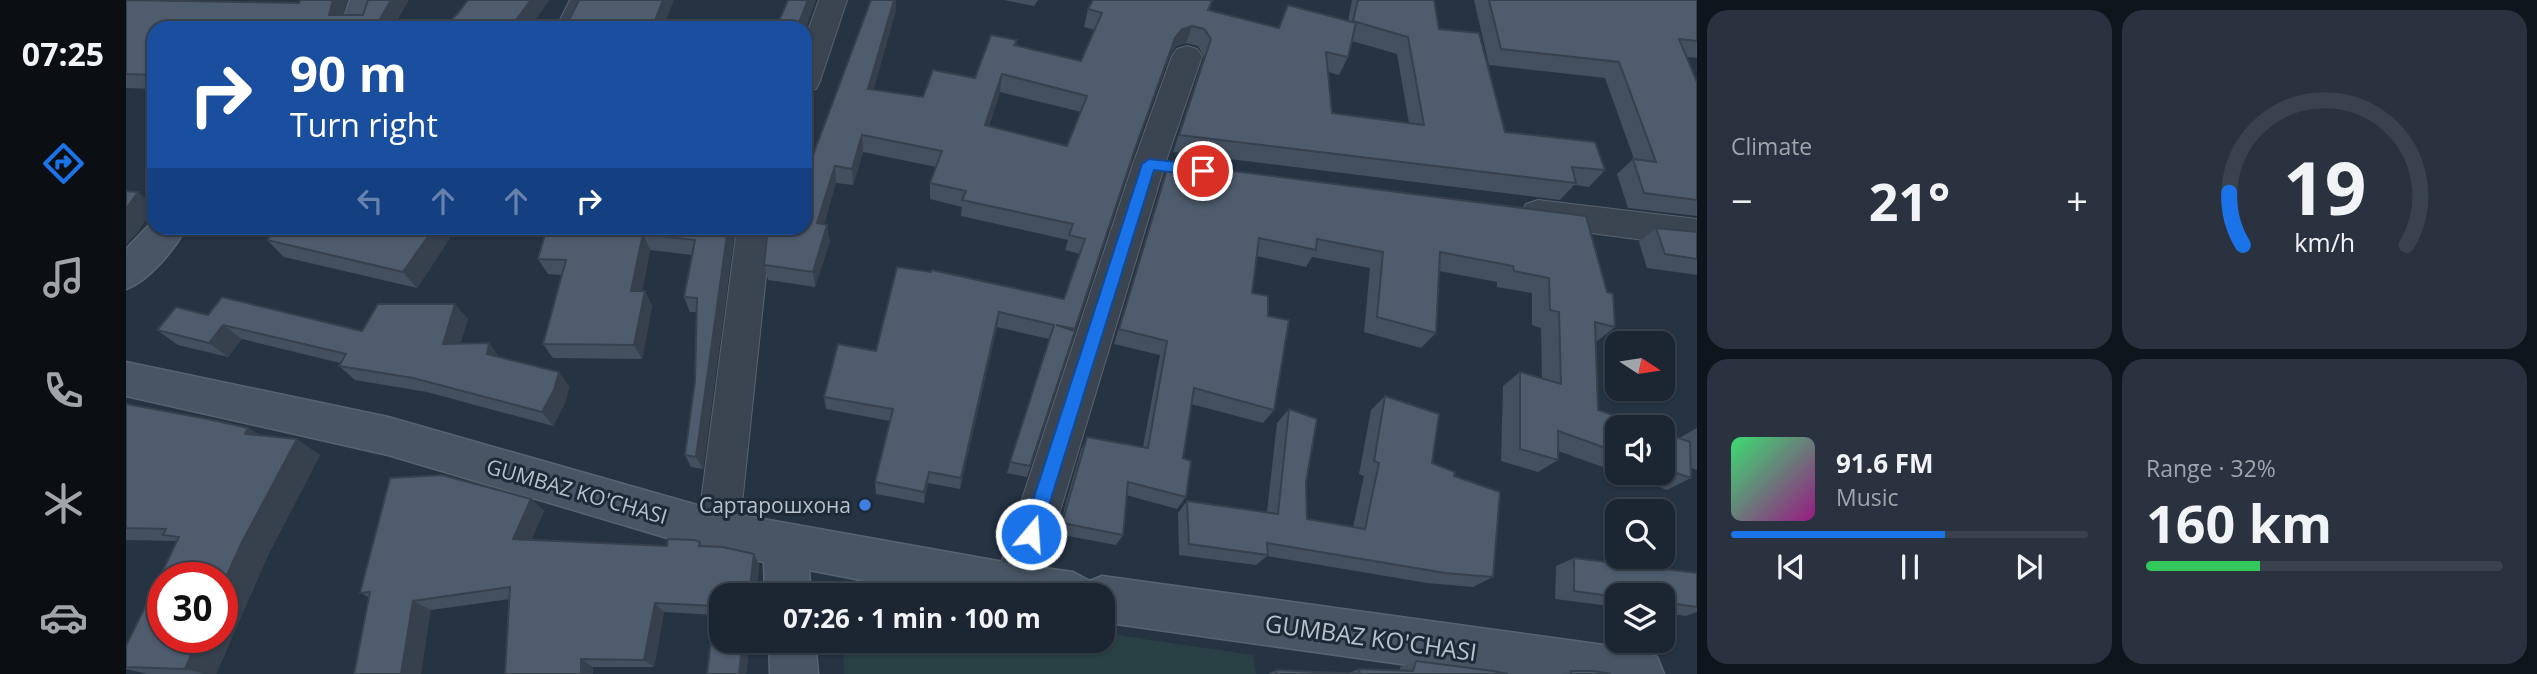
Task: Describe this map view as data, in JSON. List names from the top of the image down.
{
  "streets": {
    "main road": ["GUMBAZ KO'CHASI"]
  },
  "places": ["Сартарошхона"],
  "north": "right",
  "page": {
    "tabs": "07:25",
    "tile": [
      "Climate",
      ["Range · 32%", "160 km"]
    ],
    "turn": ["90 m", "Turn right"],
    "heat": ["−", "21°", "+"],
    "song": ["91.6 FM", "Music"],
    "limit": "30",
    "trip": "07:26 · 1 min · 100 m",
    "gauge": ["19", "km/h"]
  }
}
